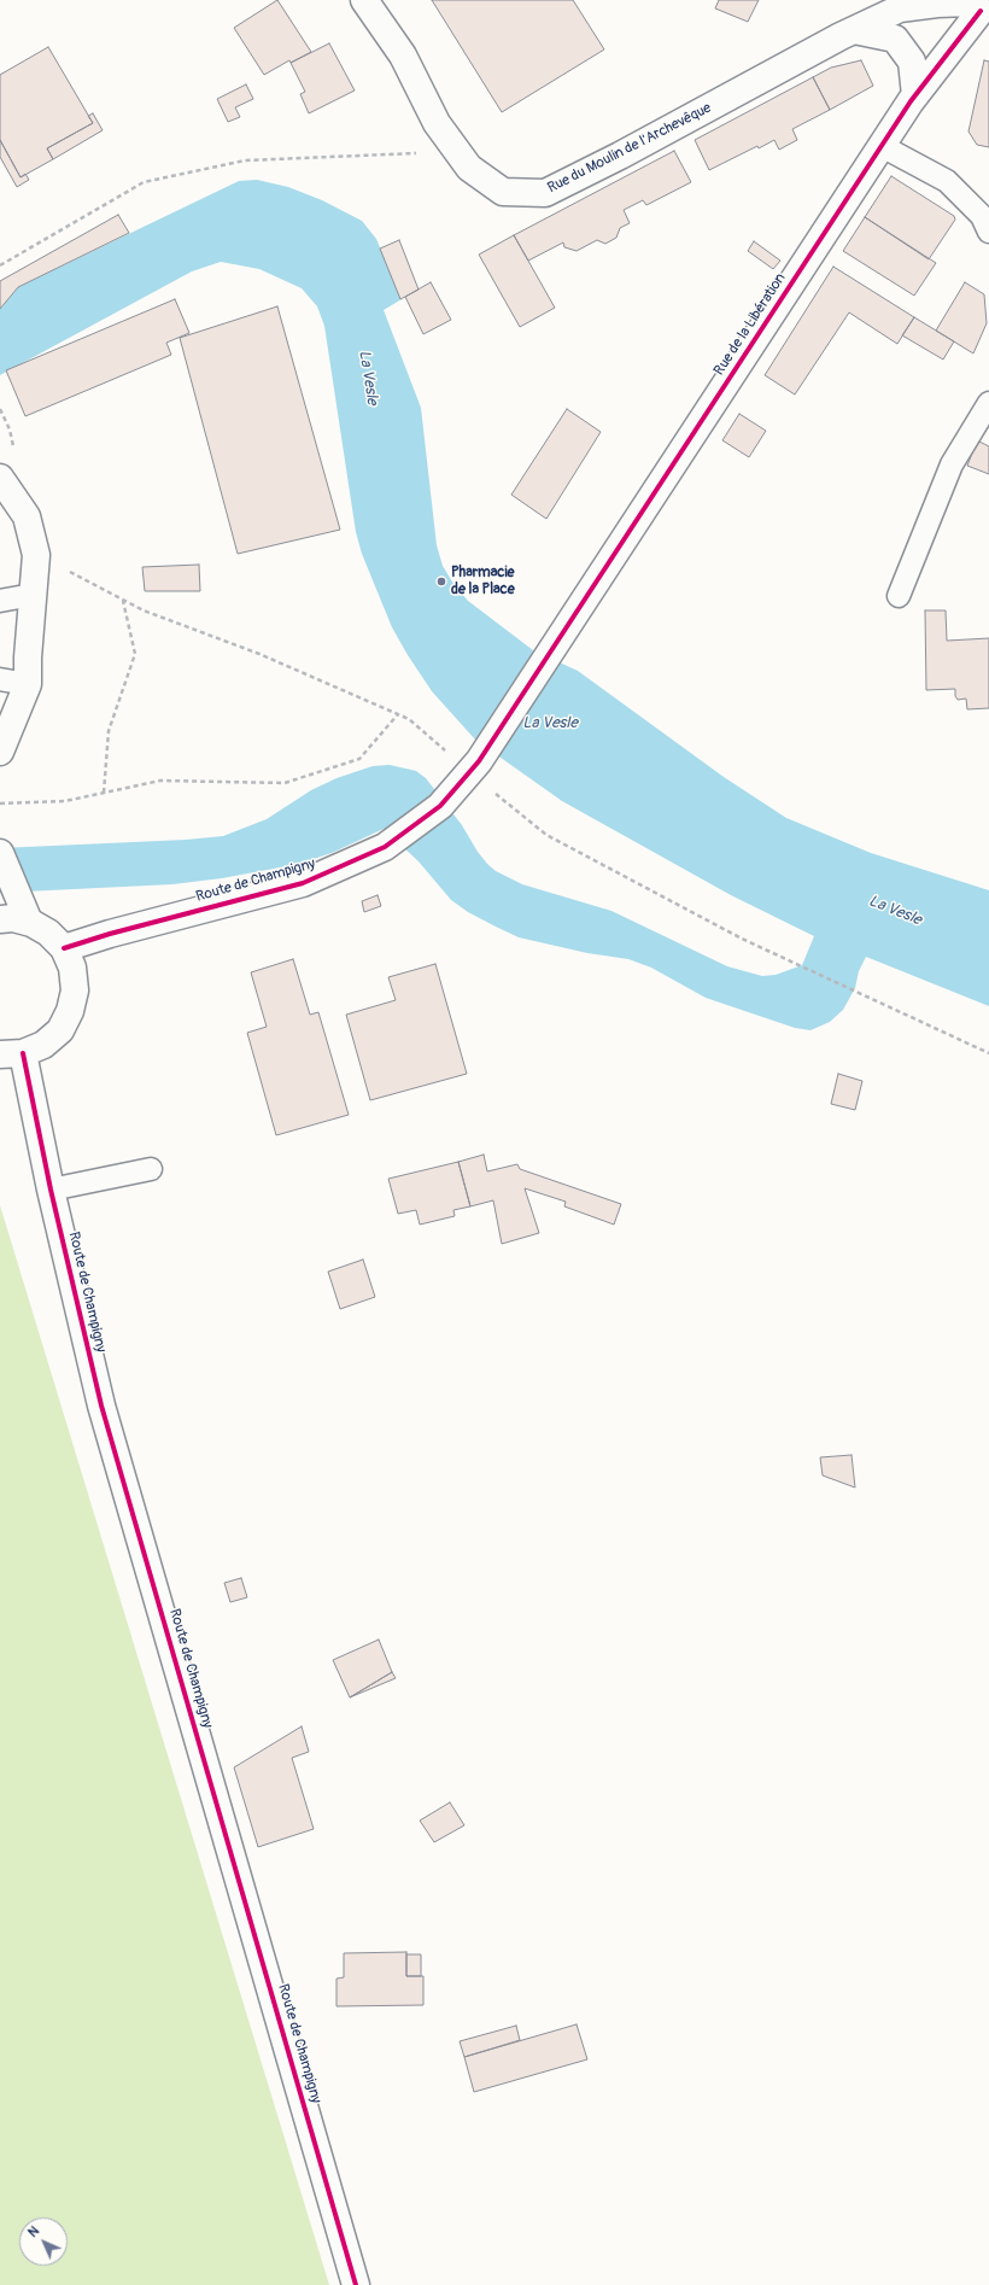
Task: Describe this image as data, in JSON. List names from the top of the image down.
{
  "streets": {
    "street": ["Rue du Moulin de l'Archevêque", "Rue de la Libération", "Route de Champigny"]
  },
  "crossings": [
    ["Rue du Moulin de l'Archevêque", "Rue de la Libération"],
    ["Rue de la Libération", "Route de Champigny"]
  ],
  "water": ["La Vesle"],
  "places": ["Pharmacie de la Place"],
  "north": "top left"
}
